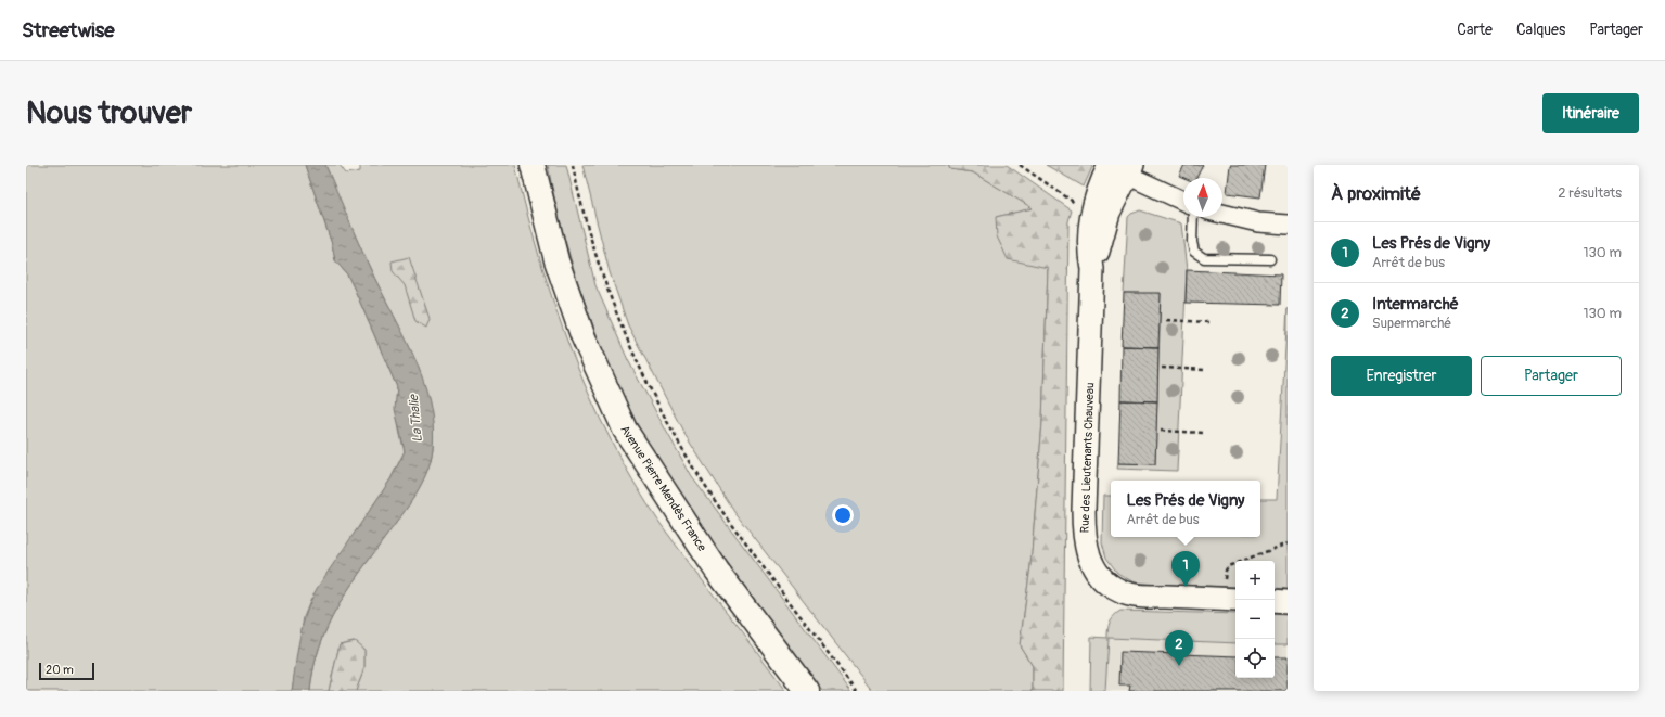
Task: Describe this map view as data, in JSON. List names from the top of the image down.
{
  "streets": {
    "main road": ["Avenue Pierre Mendès France"],
    "street": ["Rue des Lieutenants Chauveau"]
  },
  "water": ["La Thalie"],
  "scale_bar": "20 m",
  "north": "top",
  "page": {
    "header": "Streetwise",
    "nav": ["Carte", "Calques", "Partager"],
    "buttons": [
      "Itinéraire",
      ["Enregistrer", "Partager"]
    ],
    "title": "Nous trouver",
    "heading": ["À proximité", "2 résultats"],
    "list": [
      {
        "mark": "1",
        "name": "Les Prés de Vigny",
        "note": "Arrêt de bus",
        "value": "130 m"
      },
      {
        "mark": "2",
        "name": "Intermarché",
        "note": "Supermarché",
        "value": "130 m"
      }
    ],
    "popup": ["Les Prés de Vigny", "Arrêt de bus"],
    "pins": ["1", "2"],
    "map_buttons": ["+", "−"],
    "scale": "20 m"
  }
}
